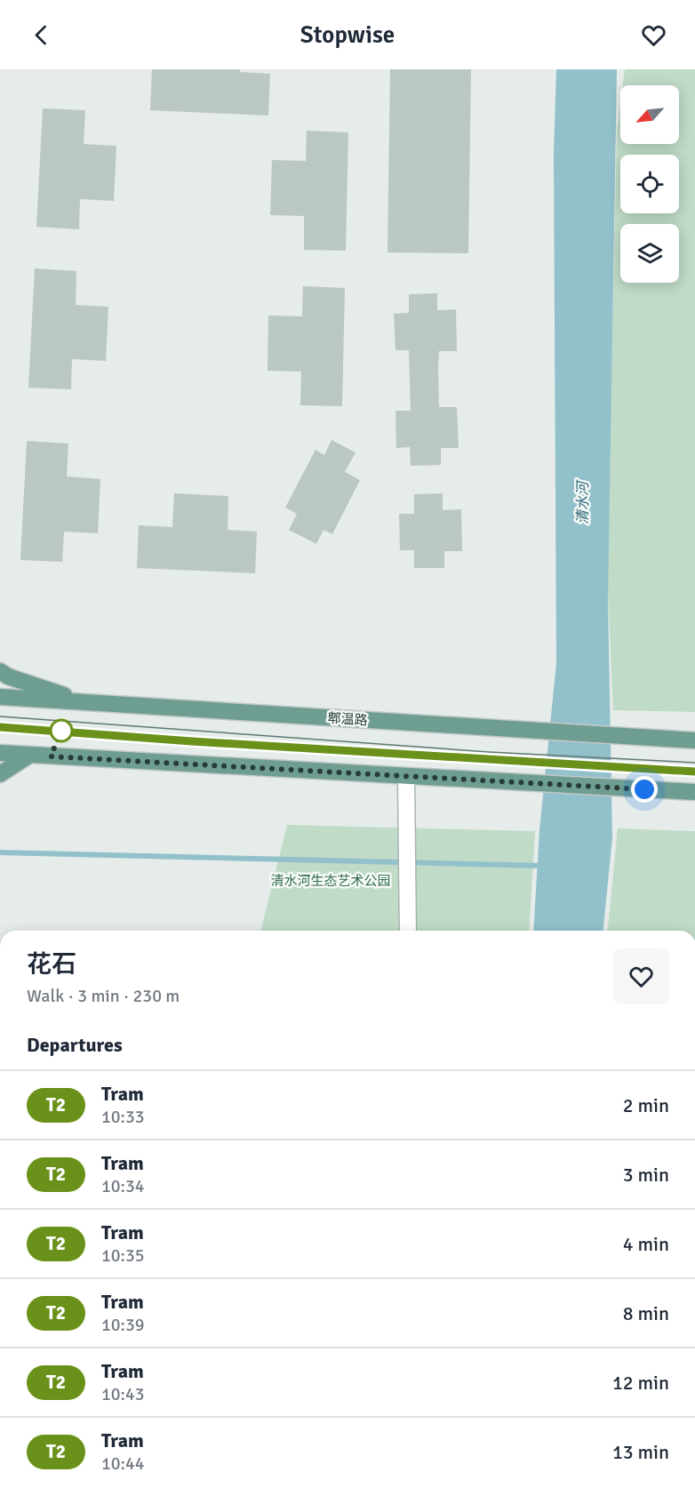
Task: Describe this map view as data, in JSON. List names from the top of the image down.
{
  "streets": {
    "main road": ["郫温路"]
  },
  "water": ["清水河"],
  "parks": ["清水河生态艺术公园"],
  "lines": ["tram line T2"],
  "north": "bottom left",
  "page": {
    "header": "Stopwise",
    "heading": [
      ["花石", "Walk · 3 min · 230 m"],
      "Departures"
    ],
    "list": [
      {
        "mark": "T2",
        "name": "Tram",
        "note": "10:33",
        "value": "2 min"
      },
      {
        "mark": "T2",
        "name": "Tram",
        "note": "10:34",
        "value": "3 min"
      },
      {
        "mark": "T2",
        "name": "Tram",
        "note": "10:35",
        "value": "4 min"
      },
      {
        "mark": "T2",
        "name": "Tram",
        "note": "10:39",
        "value": "8 min"
      },
      {
        "mark": "T2",
        "name": "Tram",
        "note": "10:43",
        "value": "12 min"
      },
      {
        "mark": "T2",
        "name": "Tram",
        "note": "10:44",
        "value": "13 min"
      }
    ]
  }
}
